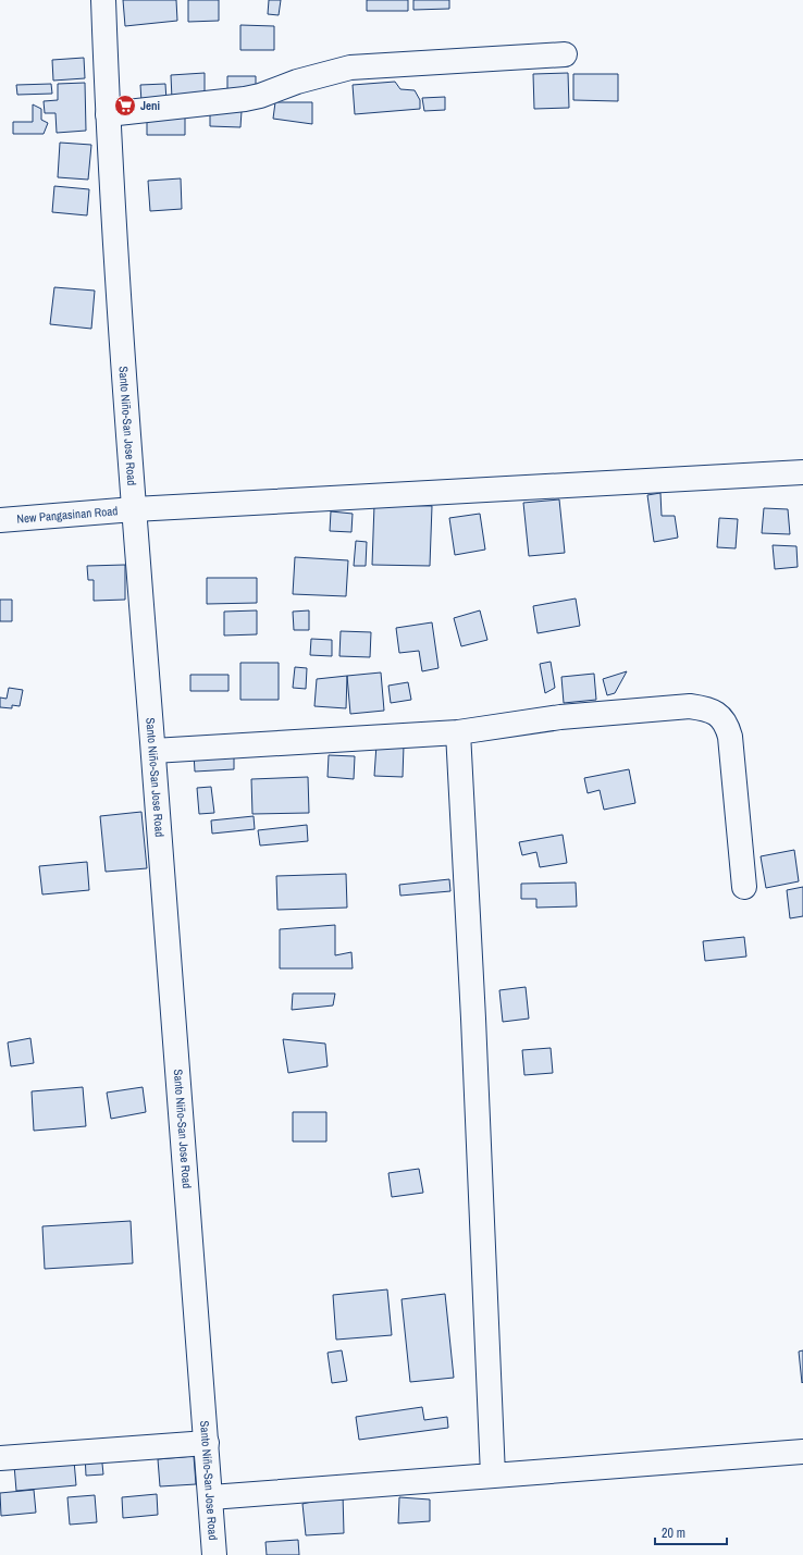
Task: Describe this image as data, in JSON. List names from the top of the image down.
{
  "streets": {
    "street": ["Santo Niño-San Jose Road", "New Pangasinan Road"]
  },
  "crossings": [
    ["Santo Niño-San Jose Road", "New Pangasinan Road"]
  ],
  "places": {
    "supermarket": ["Jeni"]
  },
  "scale_bar": "20 m"
}
